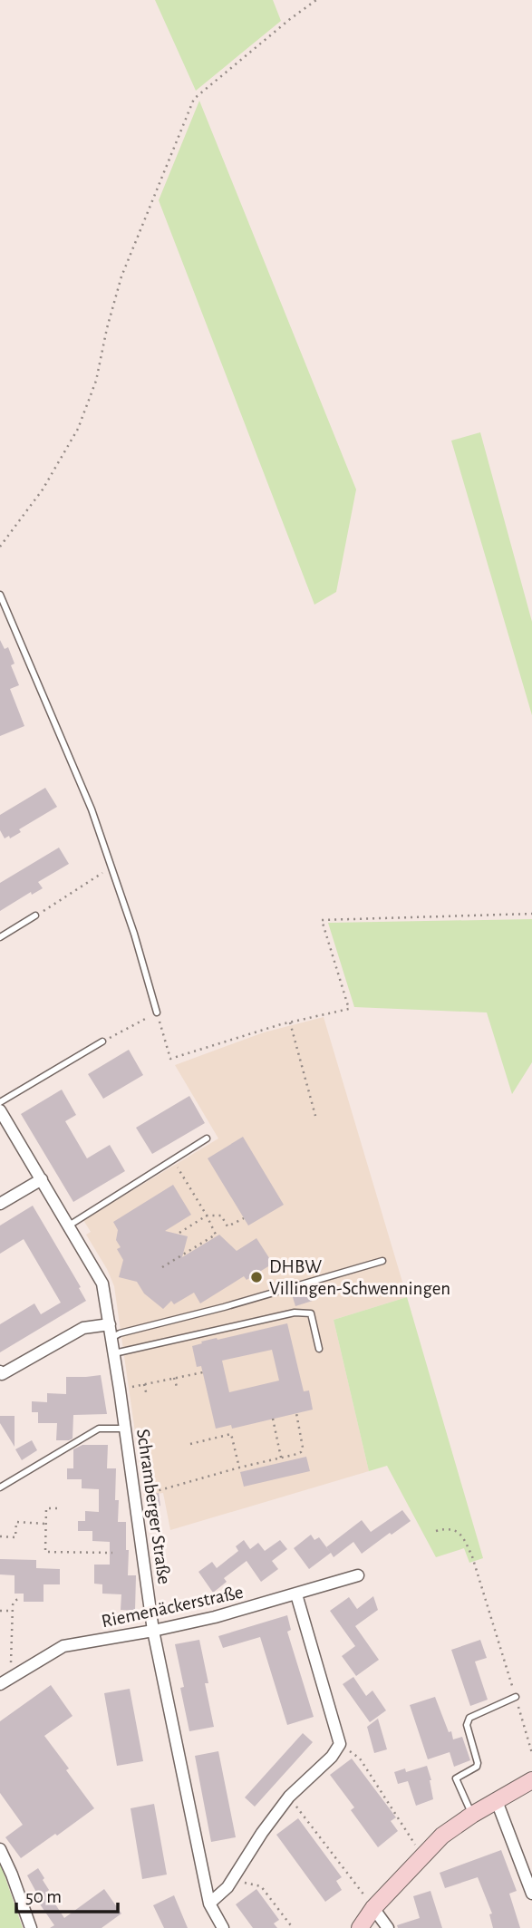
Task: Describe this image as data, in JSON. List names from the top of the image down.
{
  "streets": {
    "street": ["Schramberger Straße", "Riemenäckerstraße"]
  },
  "crossings": [
    ["Schramberger Straße", "Riemenäckerstraße"]
  ],
  "places": ["DHBW Villingen-Schwenningen"],
  "scale_bar": "50 m"
}
